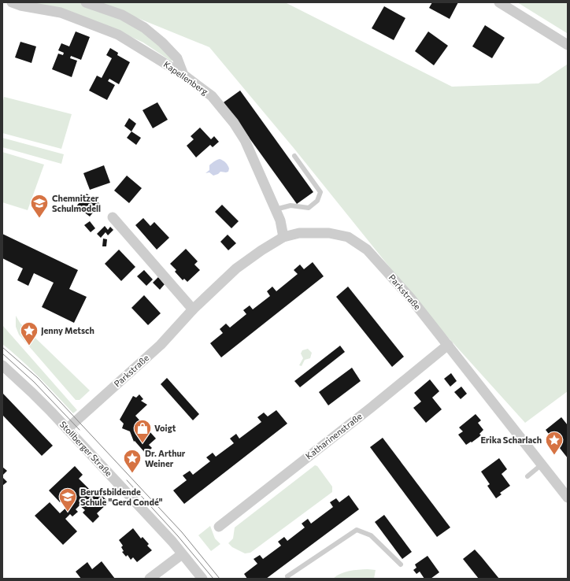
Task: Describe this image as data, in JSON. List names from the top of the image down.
{
  "streets": {
    "street": [
      "Kapellenberg",
      "Parkstraße",
      "Katharinenstraße",
      "Stollberger Straße"
    ]
  },
  "crossings": [
    ["Kapellenberg", "Parkstraße"],
    ["Parkstraße", "Katharinenstraße"],
    ["Parkstraße", "Stollberger Straße"]
  ],
  "places": {
    "school or university": ["Chemnitzer Schulmodell", "Berufsbildende Schule \"Gerd Condé\""],
    "place": ["Jenny Metsch", "Erika Scharlach", "Dr. Arthur Weiner"],
    "shop": ["Voigt"]
  }
}
